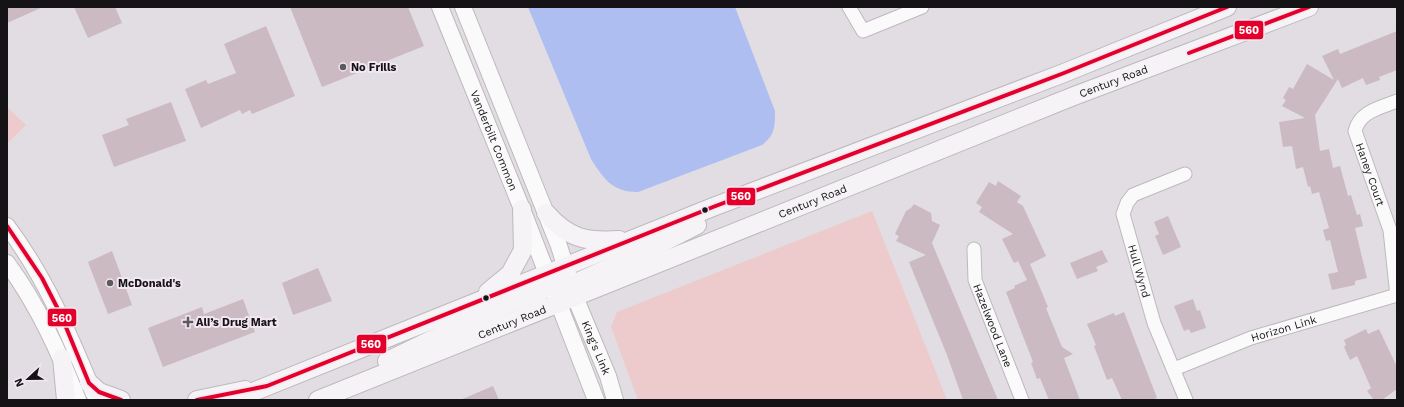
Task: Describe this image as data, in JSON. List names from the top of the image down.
{
  "streets": {
    "main road": ["Century Road"],
    "street": [
      "Vanderbilt Common",
      "Haney Court",
      "Hull Wynd",
      "Hazelwood Lane",
      "Horizon Link",
      "King's Link"
    ]
  },
  "crossings": [
    ["Century Road", "King's Link"],
    ["Vanderbilt Common", "King's Link"],
    ["Haney Court", "Horizon Link"],
    ["Hull Wynd", "Horizon Link"]
  ],
  "places": {
    "other": ["No Frills", "McDonald's"],
    "health": ["Ali’s Drug Mart"]
  },
  "lines": ["transit line 560"],
  "north": "left"
}
